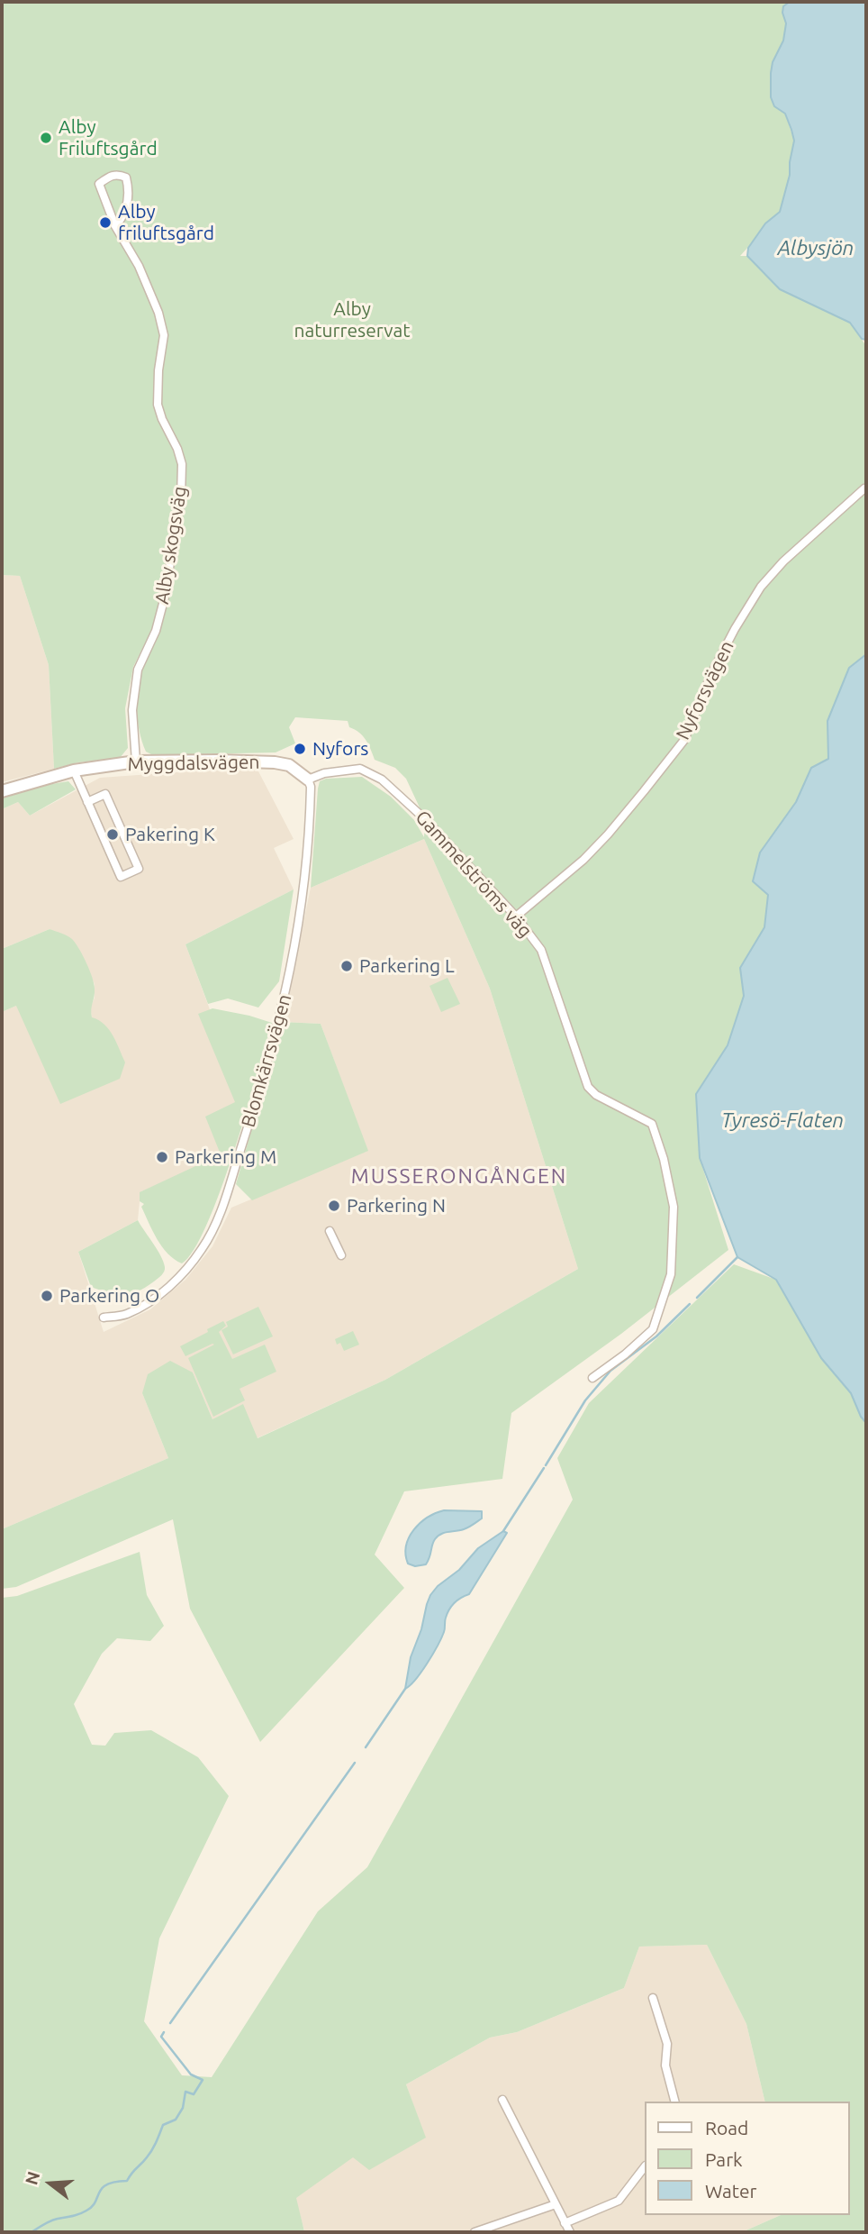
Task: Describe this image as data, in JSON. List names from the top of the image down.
{
  "streets": {
    "street": [
      "Alby skogsväg",
      "Nyforsvägen",
      "Myggdalsvägen",
      "Gammelströms väg",
      "Blomkärrsvägen"
    ]
  },
  "crossings": [
    ["Alby skogsväg", "Myggdalsvägen"],
    ["Nyforsvägen", "Gammelströms väg"],
    ["Myggdalsvägen", "Gammelströms väg"],
    ["Myggdalsvägen", "Blomkärrsvägen"],
    ["Gammelströms väg", "Blomkärrsvägen"]
  ],
  "districts": ["MUSSERONGÅNGEN"],
  "water": ["Albysjön", "Tyresö-Flaten"],
  "parks": ["Alby naturreservat"],
  "places": [
    "Alby Friluftsgård",
    "Alby friluftsgård",
    "Nyfors",
    "Pakering K",
    "Parkering L",
    "Parkering M",
    "Parkering N",
    "Parkering O"
  ],
  "legend": ["Road", "Park", "Water"],
  "north": "left"
}
